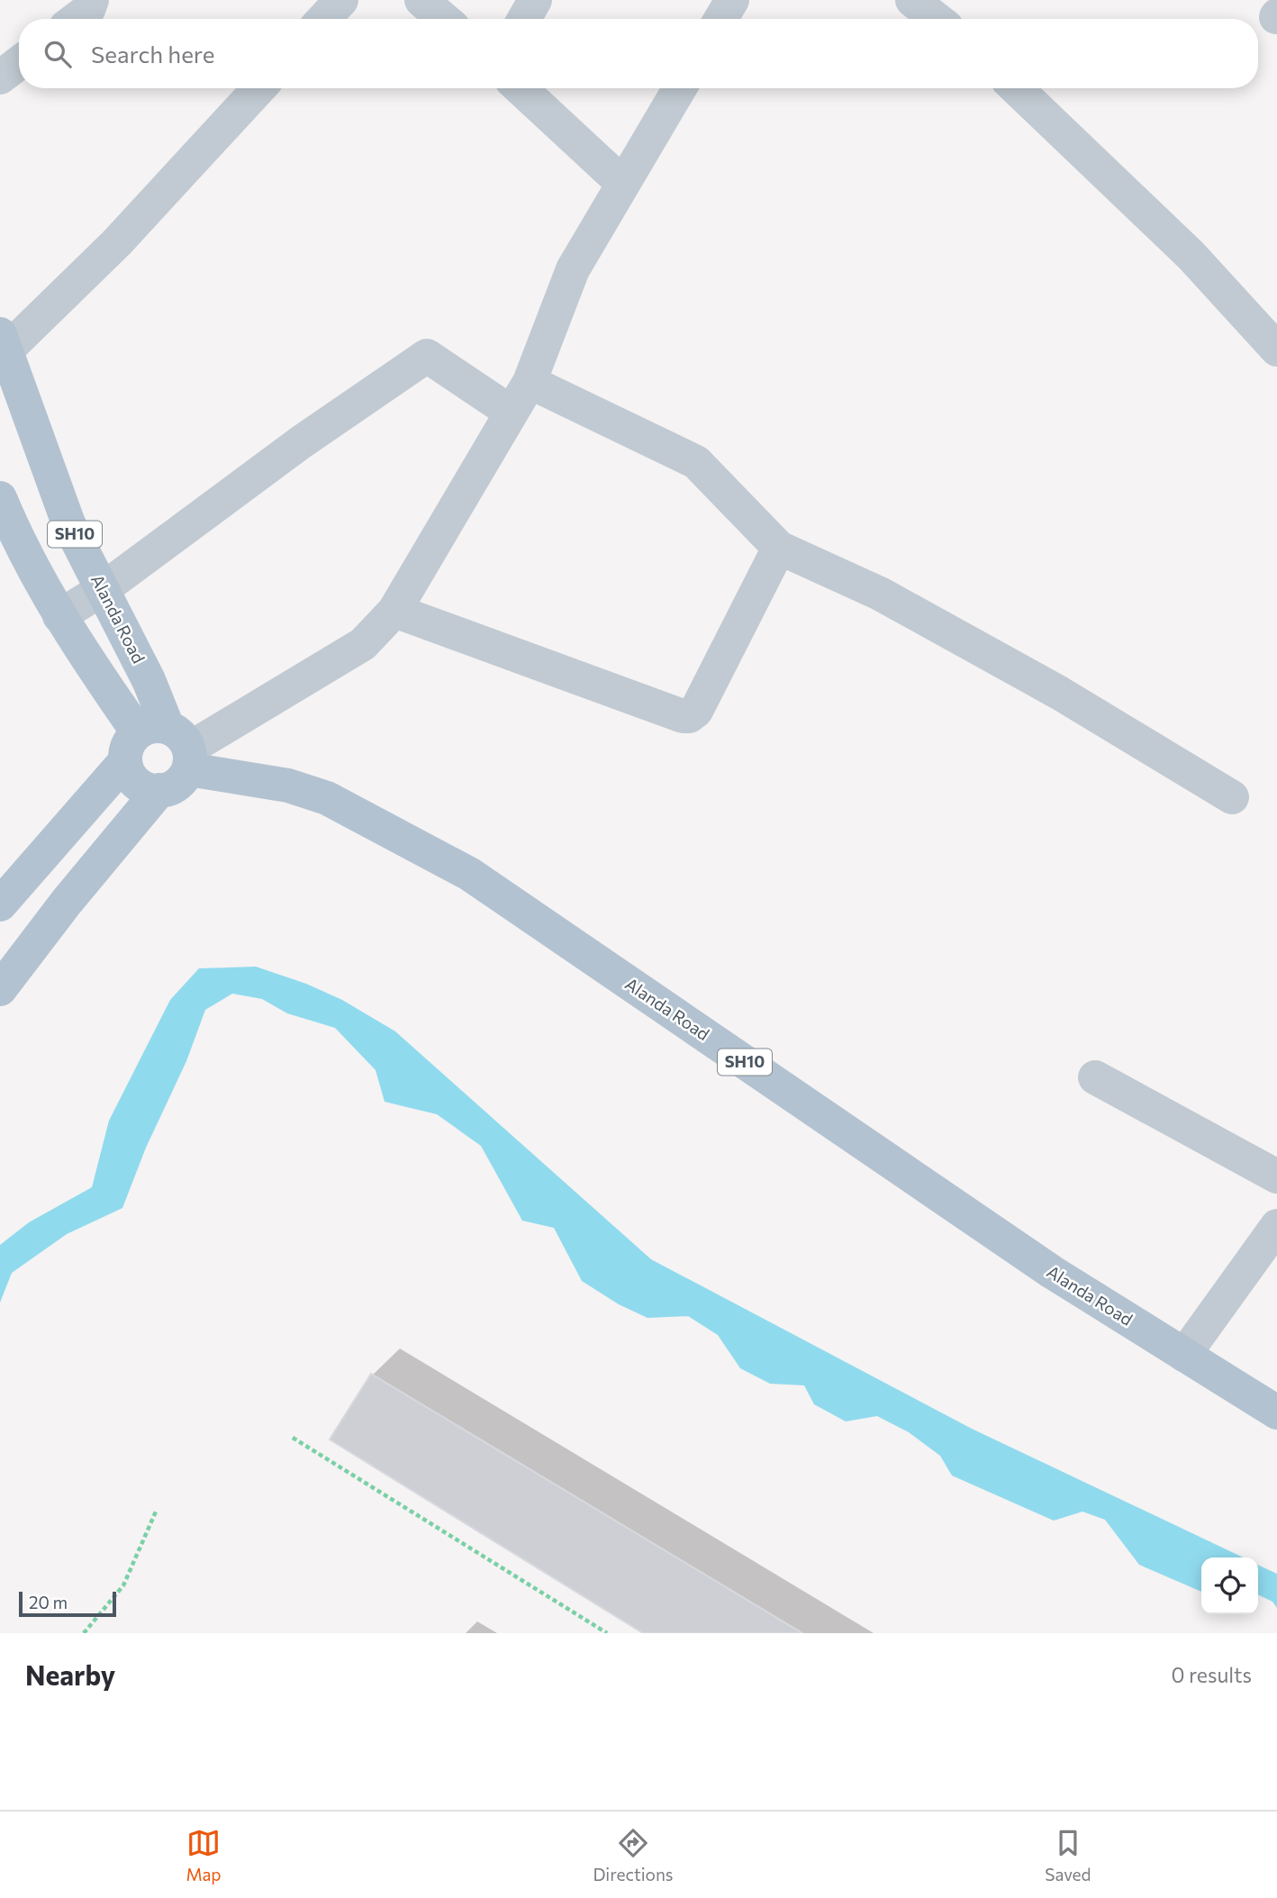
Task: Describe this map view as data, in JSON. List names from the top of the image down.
{
  "streets": {
    "main road": ["SH10", "Alanda Road"]
  },
  "crossings": [
    ["SH10", "Alanda Road"]
  ],
  "scale_bar": "20 m",
  "page": {
    "search": "Search here",
    "scale": "20 m",
    "heading": ["Nearby", "0 results"],
    "nav": ["Map", "Directions", "Saved"]
  }
}
